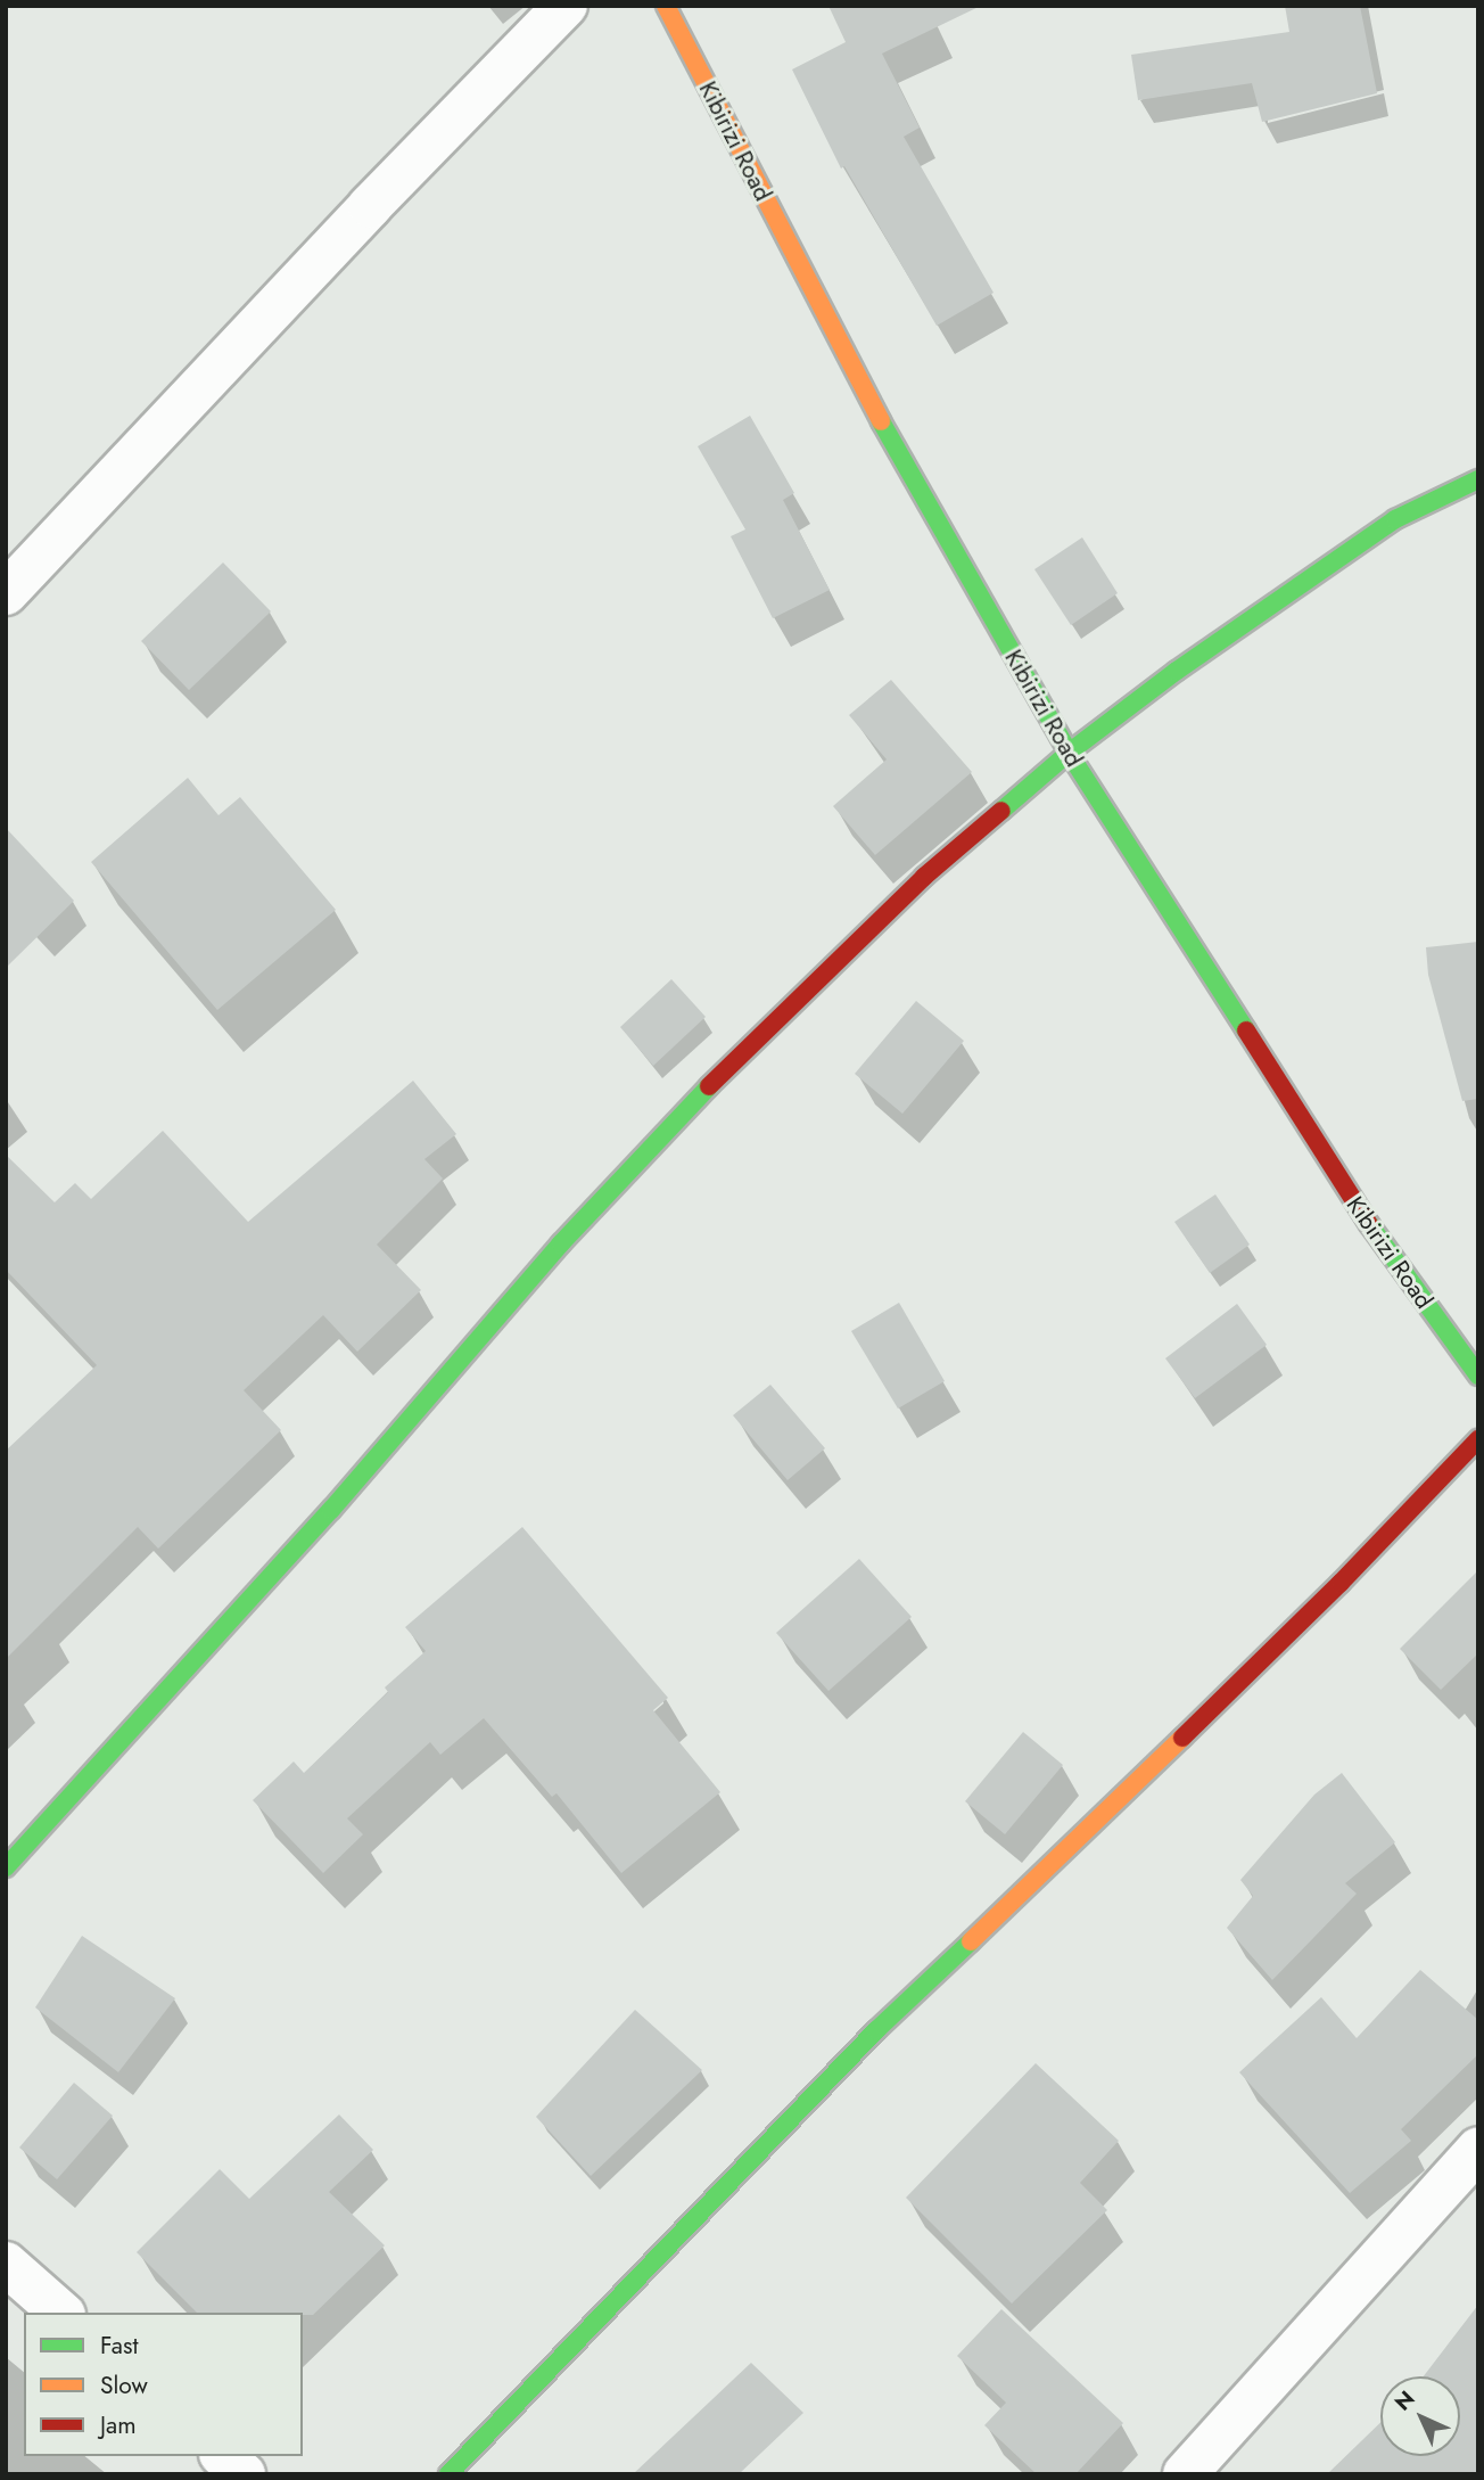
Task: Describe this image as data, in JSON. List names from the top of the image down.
{
  "streets": {
    "street": ["Kibirizi Road"]
  },
  "legend": ["Fast", "Slow", "Jam"],
  "north": "top left"
}
